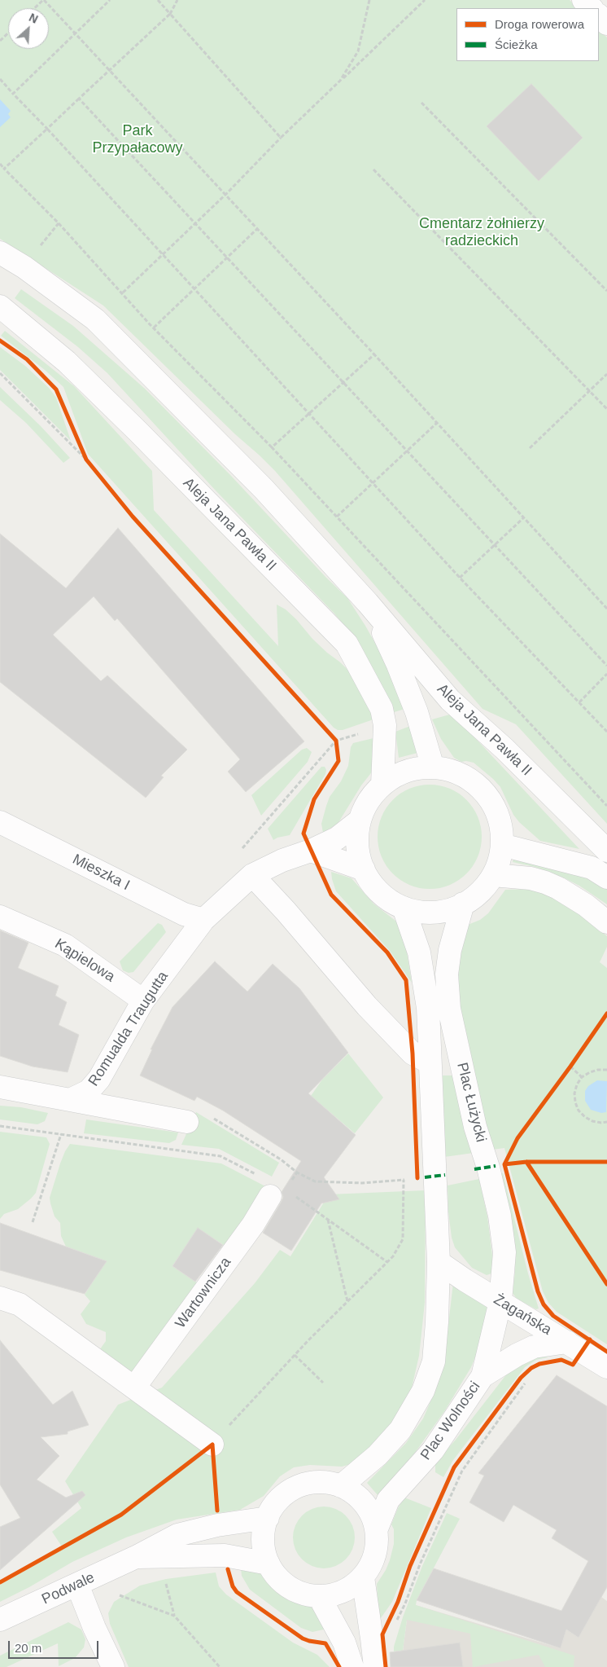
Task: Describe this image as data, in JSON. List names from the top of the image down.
{
  "streets": {
    "street": [
      "Aleja Jana Pawła II",
      "Mieszka I",
      "Kąpielowa",
      "Romualda Traugutta",
      "Plac Łużycki",
      "Wartownicza",
      "Żagańska",
      "Plac Wolności",
      "Podwale"
    ]
  },
  "crossings": [
    ["Aleja Jana Pawła II", "Romualda Traugutta"],
    ["Aleja Jana Pawła II", "Plac Łużycki"],
    ["Mieszka I", "Romualda Traugutta"],
    ["Kąpielowa", "Romualda Traugutta"],
    ["Romualda Traugutta", "Plac Łużycki"],
    ["Plac Łużycki", "Żagańska"],
    ["Plac Łużycki", "Plac Wolności"],
    ["Żagańska", "Plac Wolności"],
    ["Plac Wolności", "Podwale"]
  ],
  "parks": ["Park Przypałacowy", "Cmentarz żołnierzy radzieckich"],
  "legend": ["Droga rowerowa", "Ścieżka"],
  "scale_bar": "20 m",
  "north": "top right"
}
